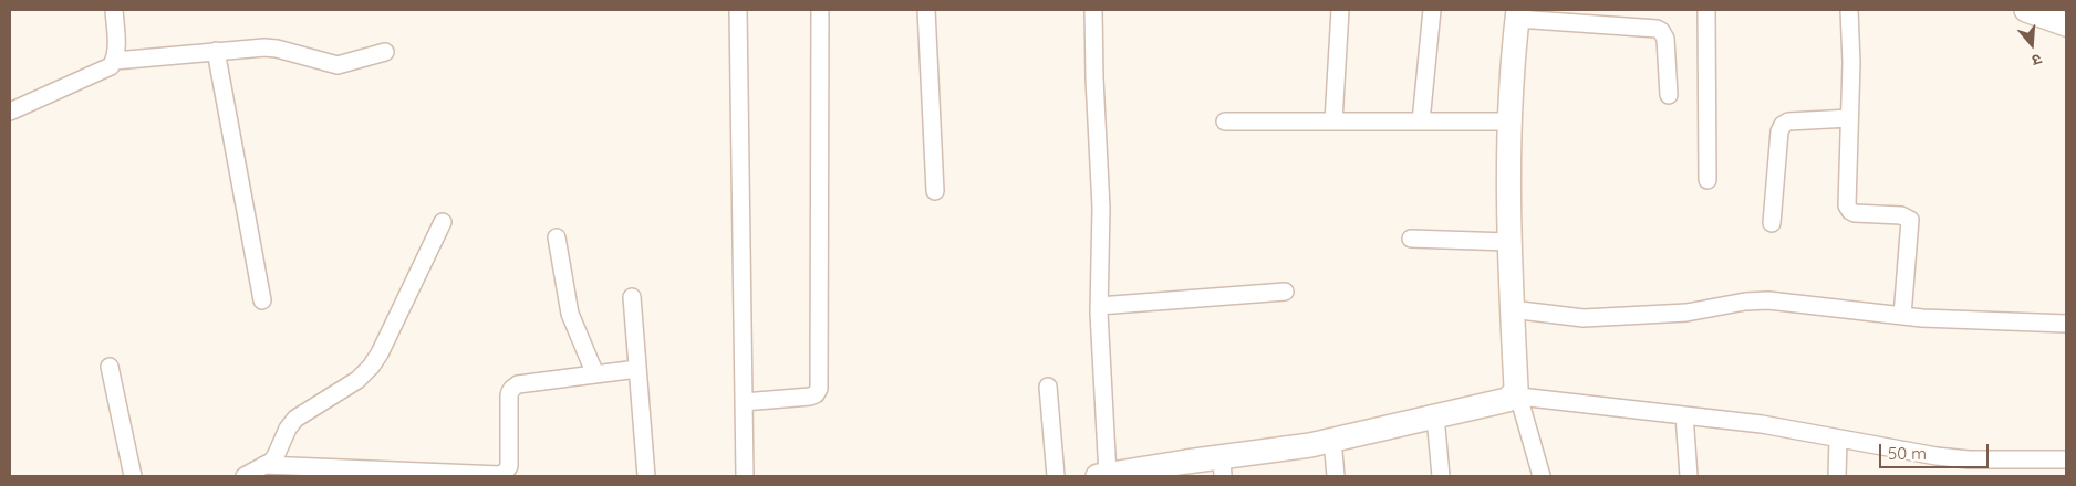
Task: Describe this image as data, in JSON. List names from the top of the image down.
{
  "scale_bar": "50 m",
  "north": "bottom"
}
